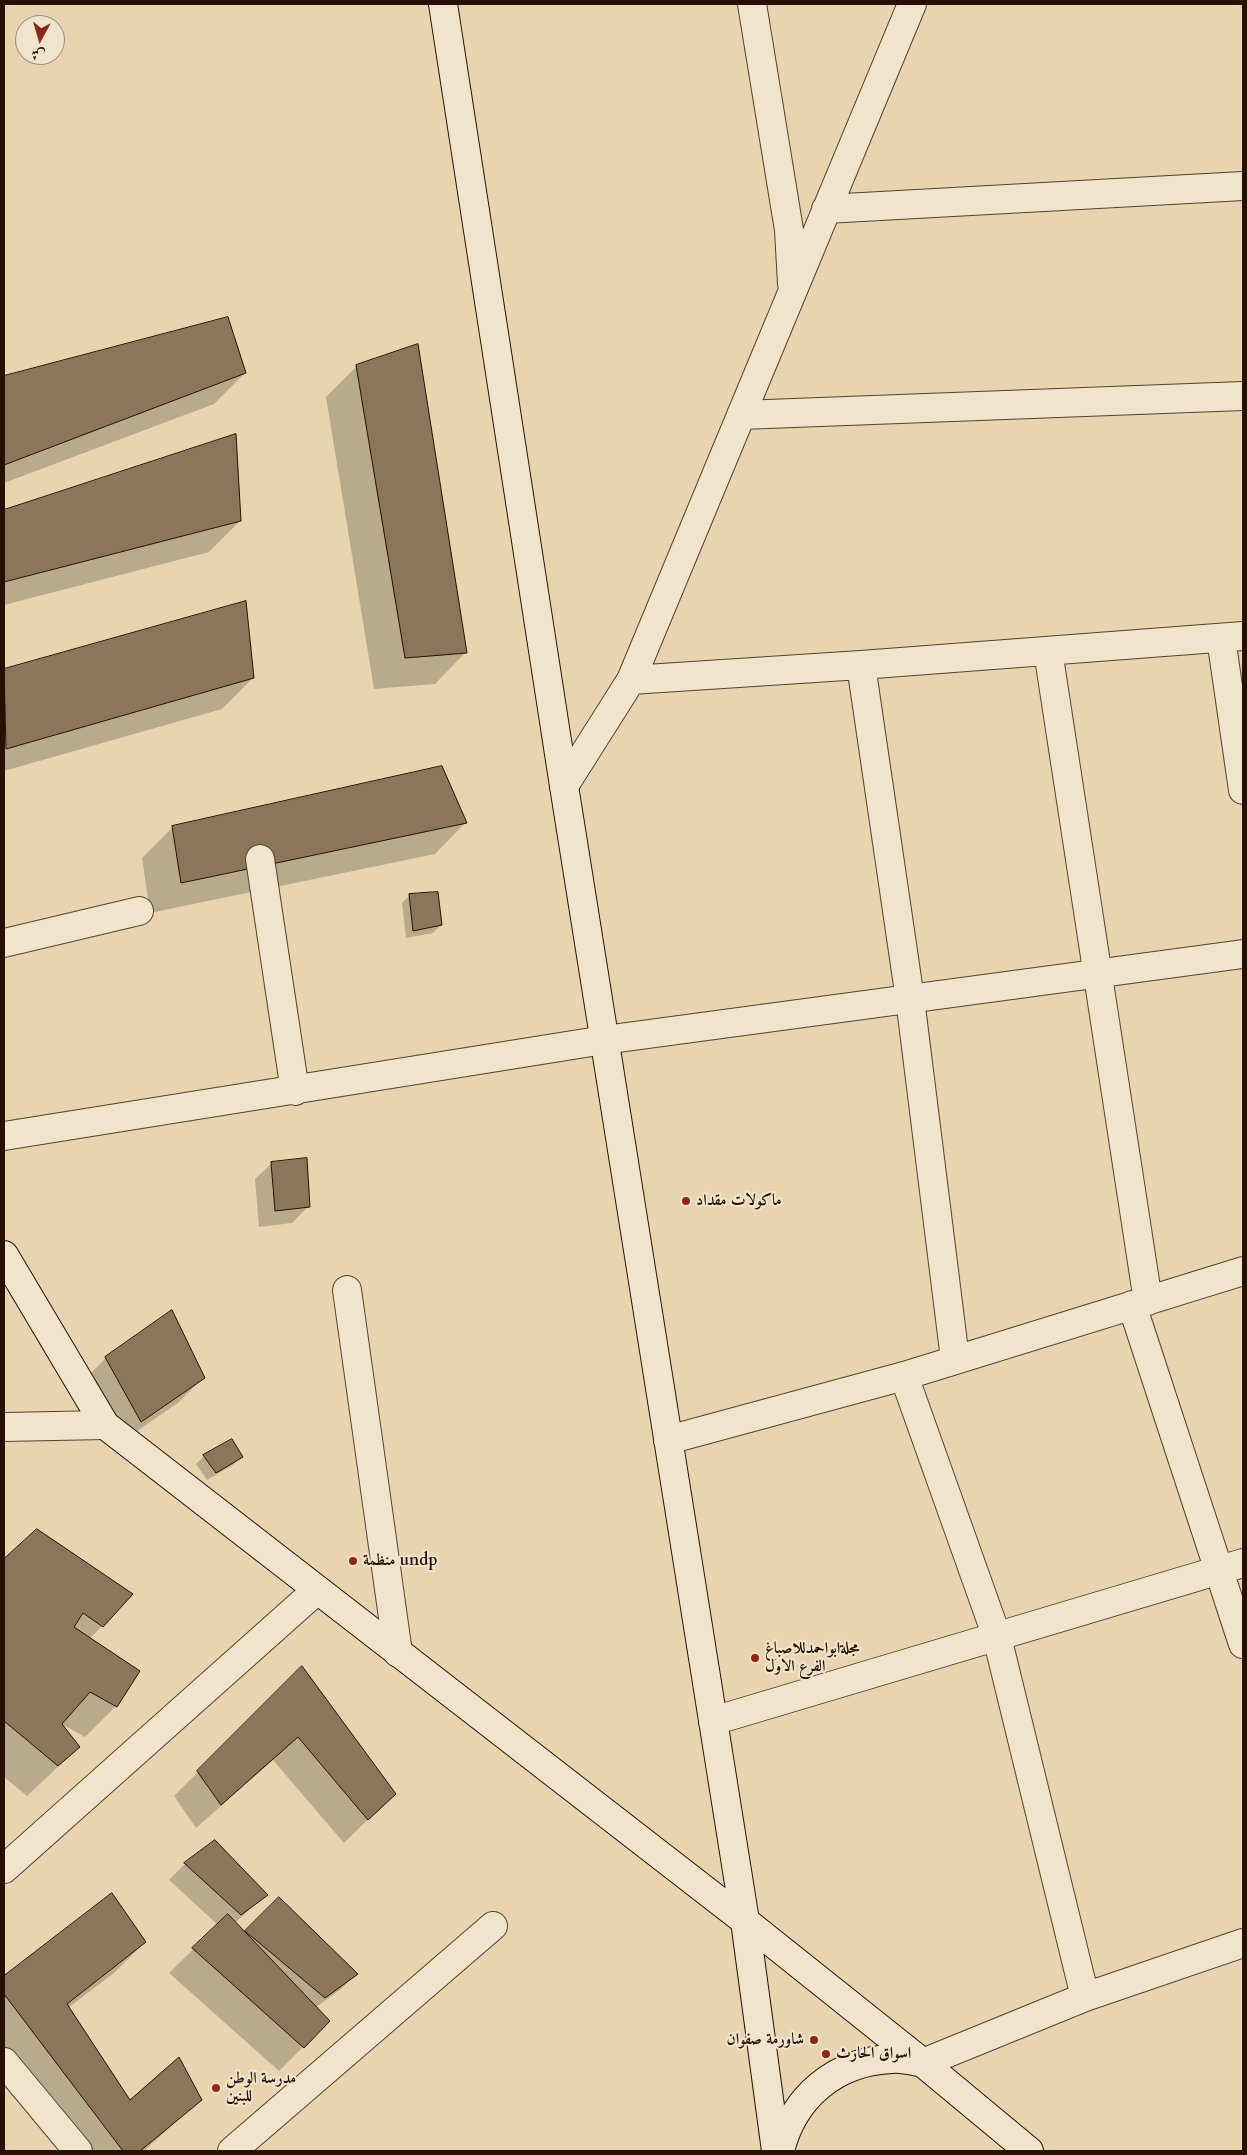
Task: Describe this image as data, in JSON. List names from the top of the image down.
{
  "places": [
    "ماكولات مقداد",
    "منظمة undp",
    "مجلةابواحمدللاصباغ الفرع الاول",
    "شاورمة صفوان",
    "اسواق الحارث",
    "مدرسة الوطن للبنين"
  ],
  "north": "bottom"
}
